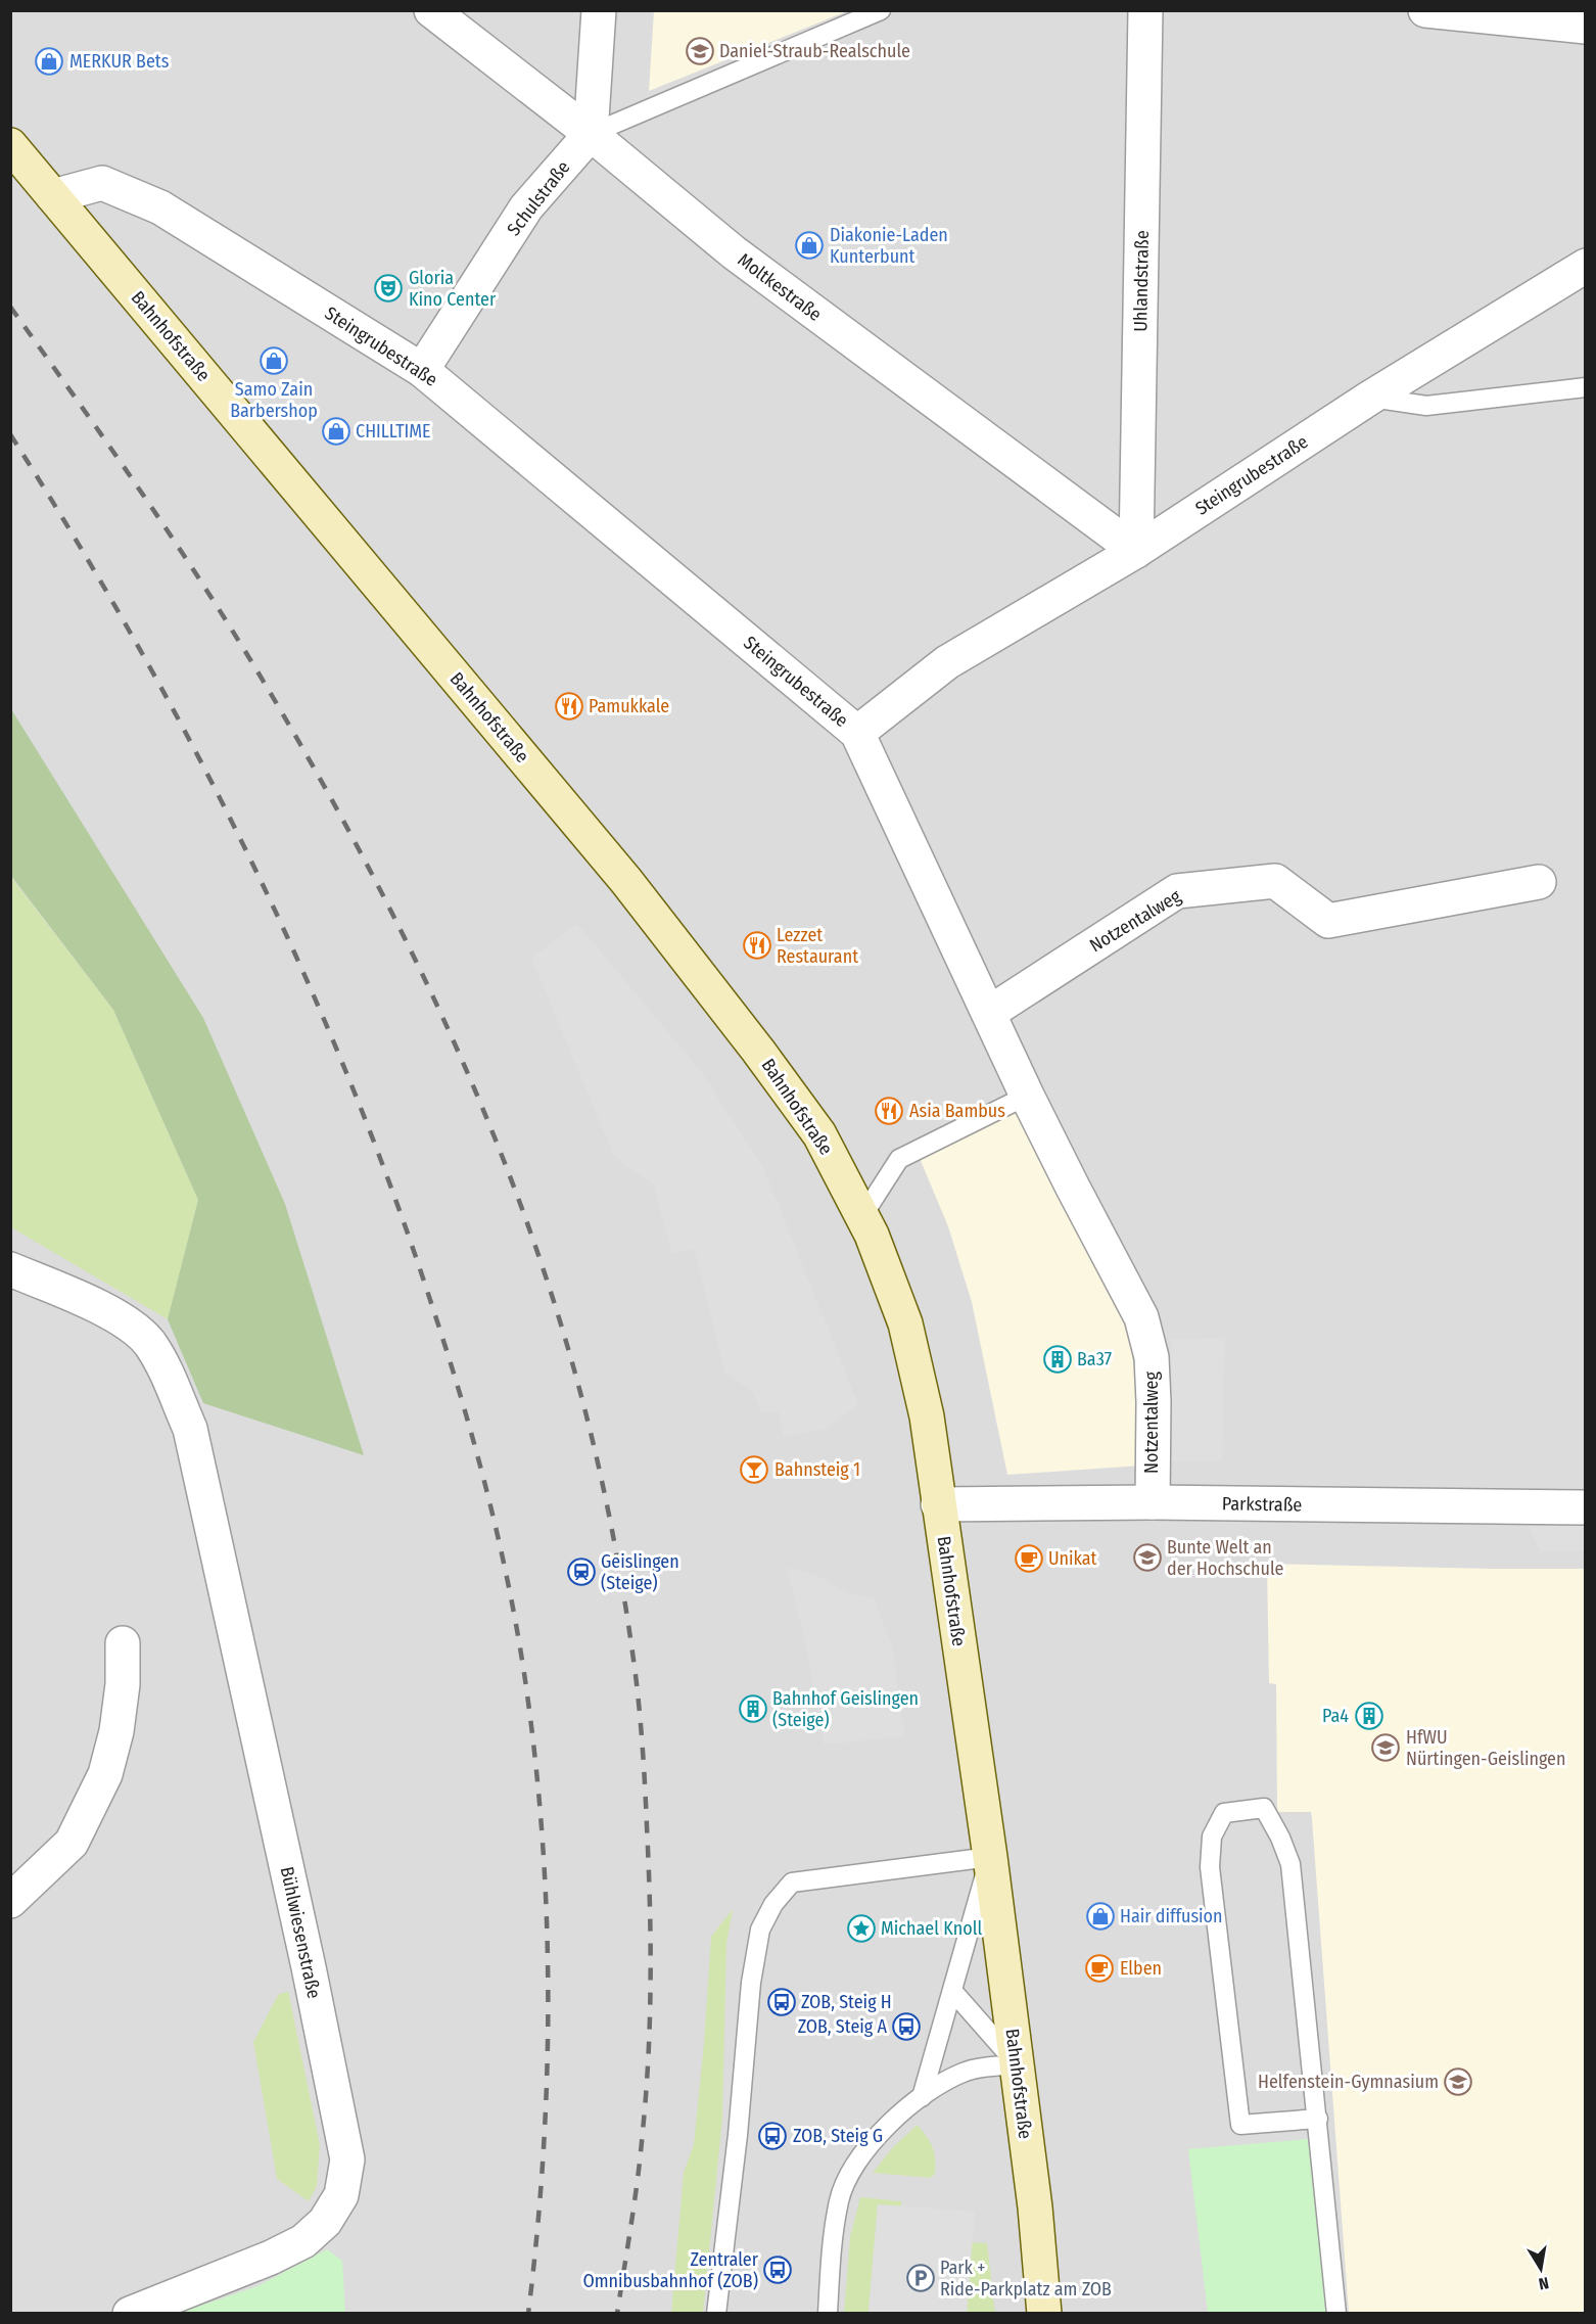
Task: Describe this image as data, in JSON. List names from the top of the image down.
{
  "streets": {
    "street": [
      "Schulstraße",
      "Uhlandstraße",
      "Moltkestraße",
      "Bahnhofstraße",
      "Steingrubestraße",
      "Notzentalweg",
      "Parkstraße",
      "Bühlwiesenstraße"
    ]
  },
  "crossings": [
    ["Schulstraße", "Moltkestraße"],
    ["Schulstraße", "Steingrubestraße"],
    ["Uhlandstraße", "Moltkestraße"],
    ["Uhlandstraße", "Steingrubestraße"],
    ["Moltkestraße", "Steingrubestraße"],
    ["Bahnhofstraße", "Steingrubestraße"],
    ["Bahnhofstraße", "Parkstraße"],
    ["Steingrubestraße", "Notzentalweg"],
    ["Notzentalweg", "Parkstraße"]
  ],
  "places": {
    "school or university": [
      "Daniel-Straub-Realschule",
      "Bunte Welt an der Hochschule",
      "HfWU Nürtingen-Geislingen",
      "Helfenstein-Gymnasium"
    ],
    "shop": [
      "MERKUR Bets",
      "Diakonie-Laden Kunterbunt",
      "Samo Zain Barbershop",
      "CHILLTIME",
      "Hair diffusion"
    ],
    "theatre": ["Gloria Kino Center"],
    "restaurant": ["Pamukkale", "Lezzet Restaurant", "Asia Bambus"],
    "building": ["Ba37", "Bahnhof Geislingen (Steige)", "Pa4"],
    "bar": ["Bahnsteig 1"],
    "cafe": ["Unikat", "Elben"],
    "station": ["Geislingen (Steige)"],
    "place": ["Michael Knoll"],
    "bus stop": [
      "ZOB, Steig H",
      "ZOB, Steig A",
      "ZOB, Steig G",
      "Zentraler Omnibusbahnhof (ZOB)"
    ],
    "parking": ["Park + Ride-Parkplatz am ZOB"]
  },
  "north": "bottom"
}
